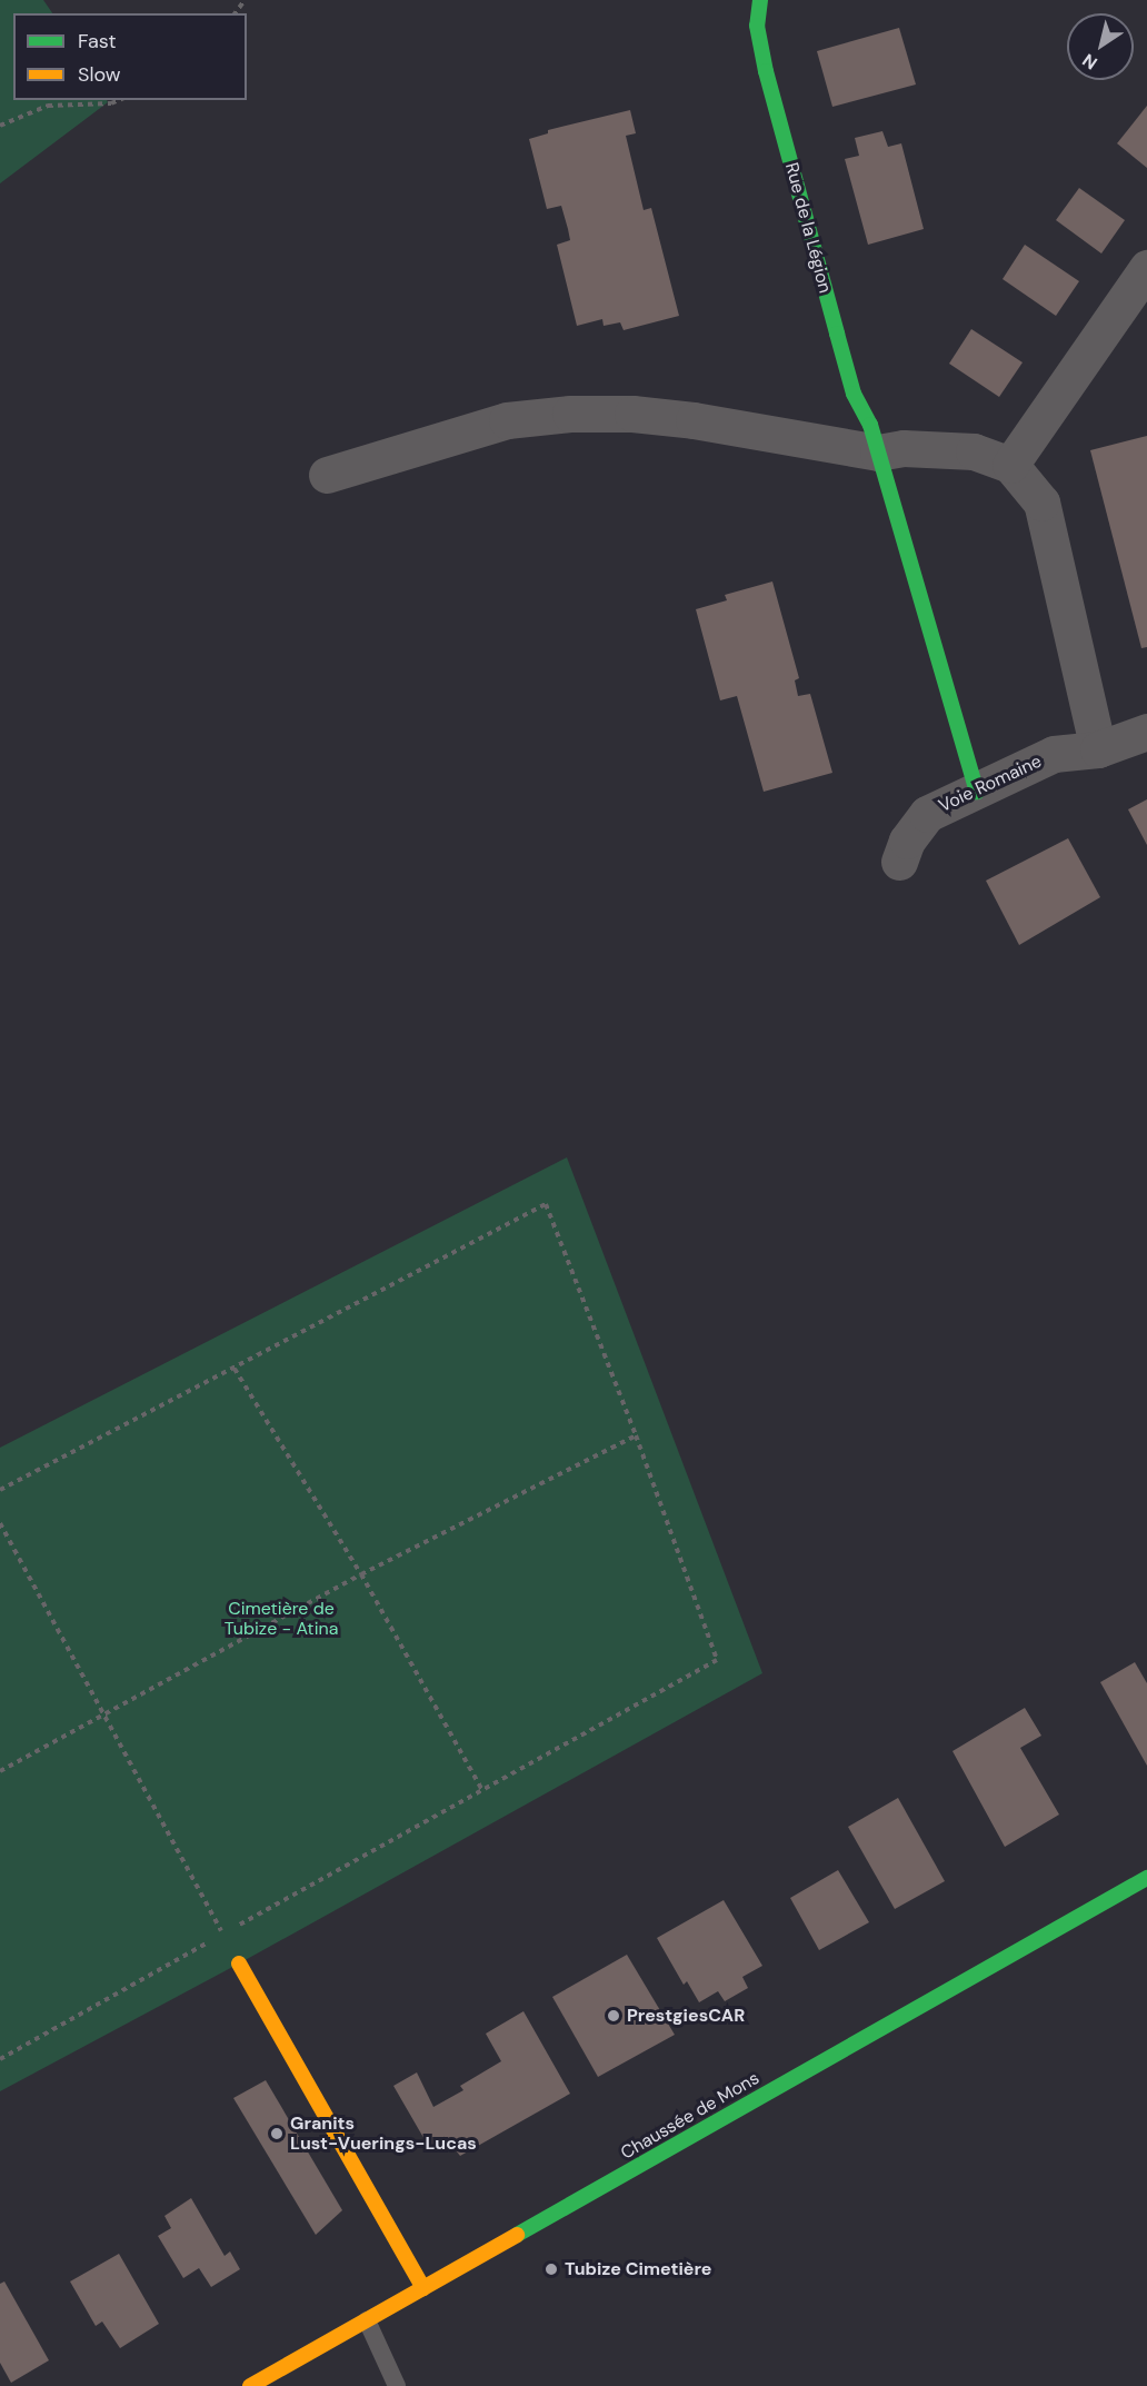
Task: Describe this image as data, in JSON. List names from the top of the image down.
{
  "streets": {
    "street": ["Rue de la Légion", "Voie Romaine", "Chaussée de Mons"]
  },
  "crossings": [
    ["Rue de la Légion", "Voie Romaine"]
  ],
  "parks": ["Cimetière de Tubize - Atina"],
  "places": ["PrestgiesCAR", "Granits Lust-Vuerings-Lucas", "Tubize Cimetière"],
  "legend": ["Fast", "Slow"],
  "north": "bottom left"
}
